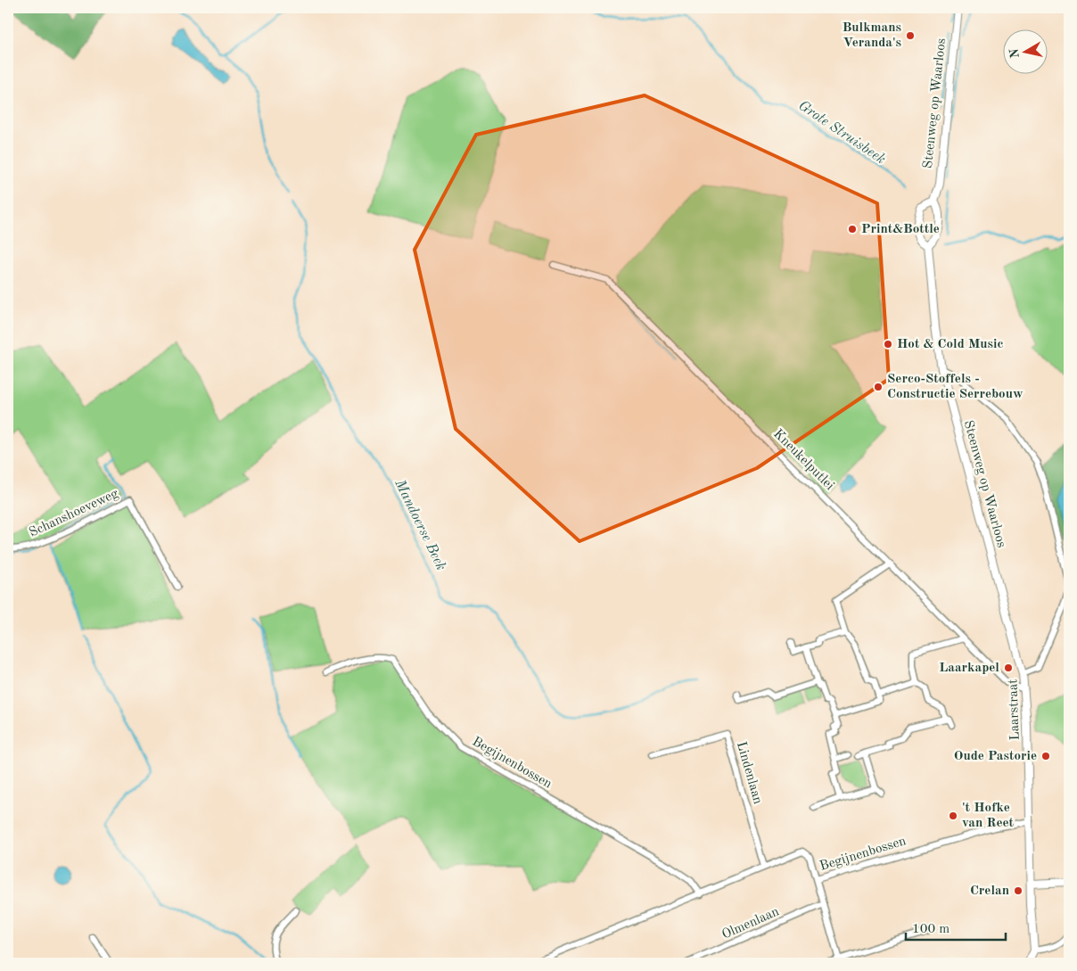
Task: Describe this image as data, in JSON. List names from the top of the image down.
{
  "streets": {
    "street": [
      "Steenweg op Waarloos",
      "Kneukelputlei",
      "Schanshoeveweg",
      "Laarstraat",
      "Begijnenbossen",
      "Lindenlaan",
      "Olmenlaan"
    ]
  },
  "crossings": [
    ["Steenweg op Waarloos", "Laarstraat"],
    ["Kneukelputlei", "Laarstraat"],
    ["Laarstraat", "Begijnenbossen"],
    ["Begijnenbossen", "Lindenlaan"]
  ],
  "water": ["Grote Struisbeek", "Mandoerse Beek"],
  "places": [
    "Bulkmans Veranda's",
    "Print&Bottle",
    "Hot & Cold Music",
    "Serco-Stoffels - Constructie Serrebouw",
    "Laarkapel",
    "Oude Pastorie",
    "'t Hofke van Reet",
    "Crelan"
  ],
  "scale_bar": "100 m",
  "north": "left"
}
